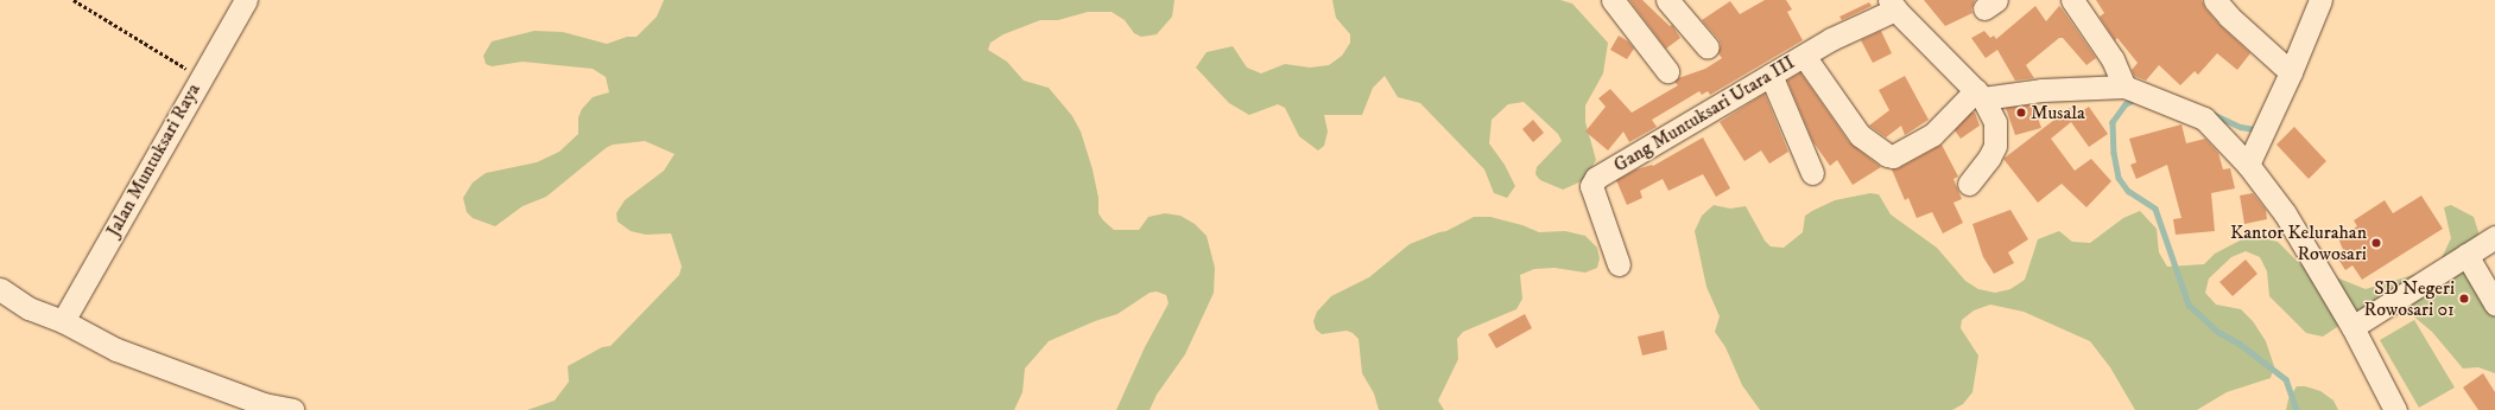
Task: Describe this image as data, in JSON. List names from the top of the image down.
{
  "streets": {
    "street": ["Gang Muntuksari Utara III", "Jalan Muntuksari Raya"]
  },
  "places": ["Musala", "Kantor Kelurahan Rowosari", "SD Negeri Rowosari 01"]
}
